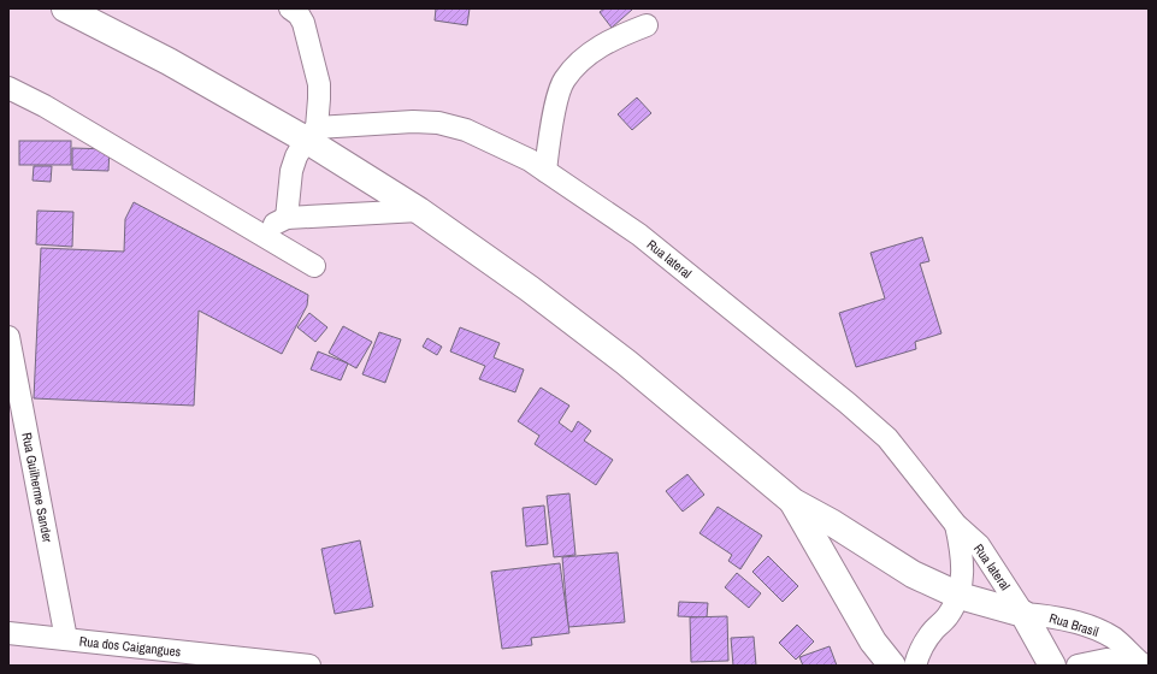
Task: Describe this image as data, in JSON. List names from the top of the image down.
{
  "streets": {
    "street": [
      "Rua lateral",
      "Rua Guilherme Sander",
      "Rua Brasil",
      "Rua dos Caigangues"
    ]
  },
  "crossings": [
    ["Rua lateral", "Rua Brasil"],
    ["Rua Guilherme Sander", "Rua dos Caigangues"]
  ]
}
